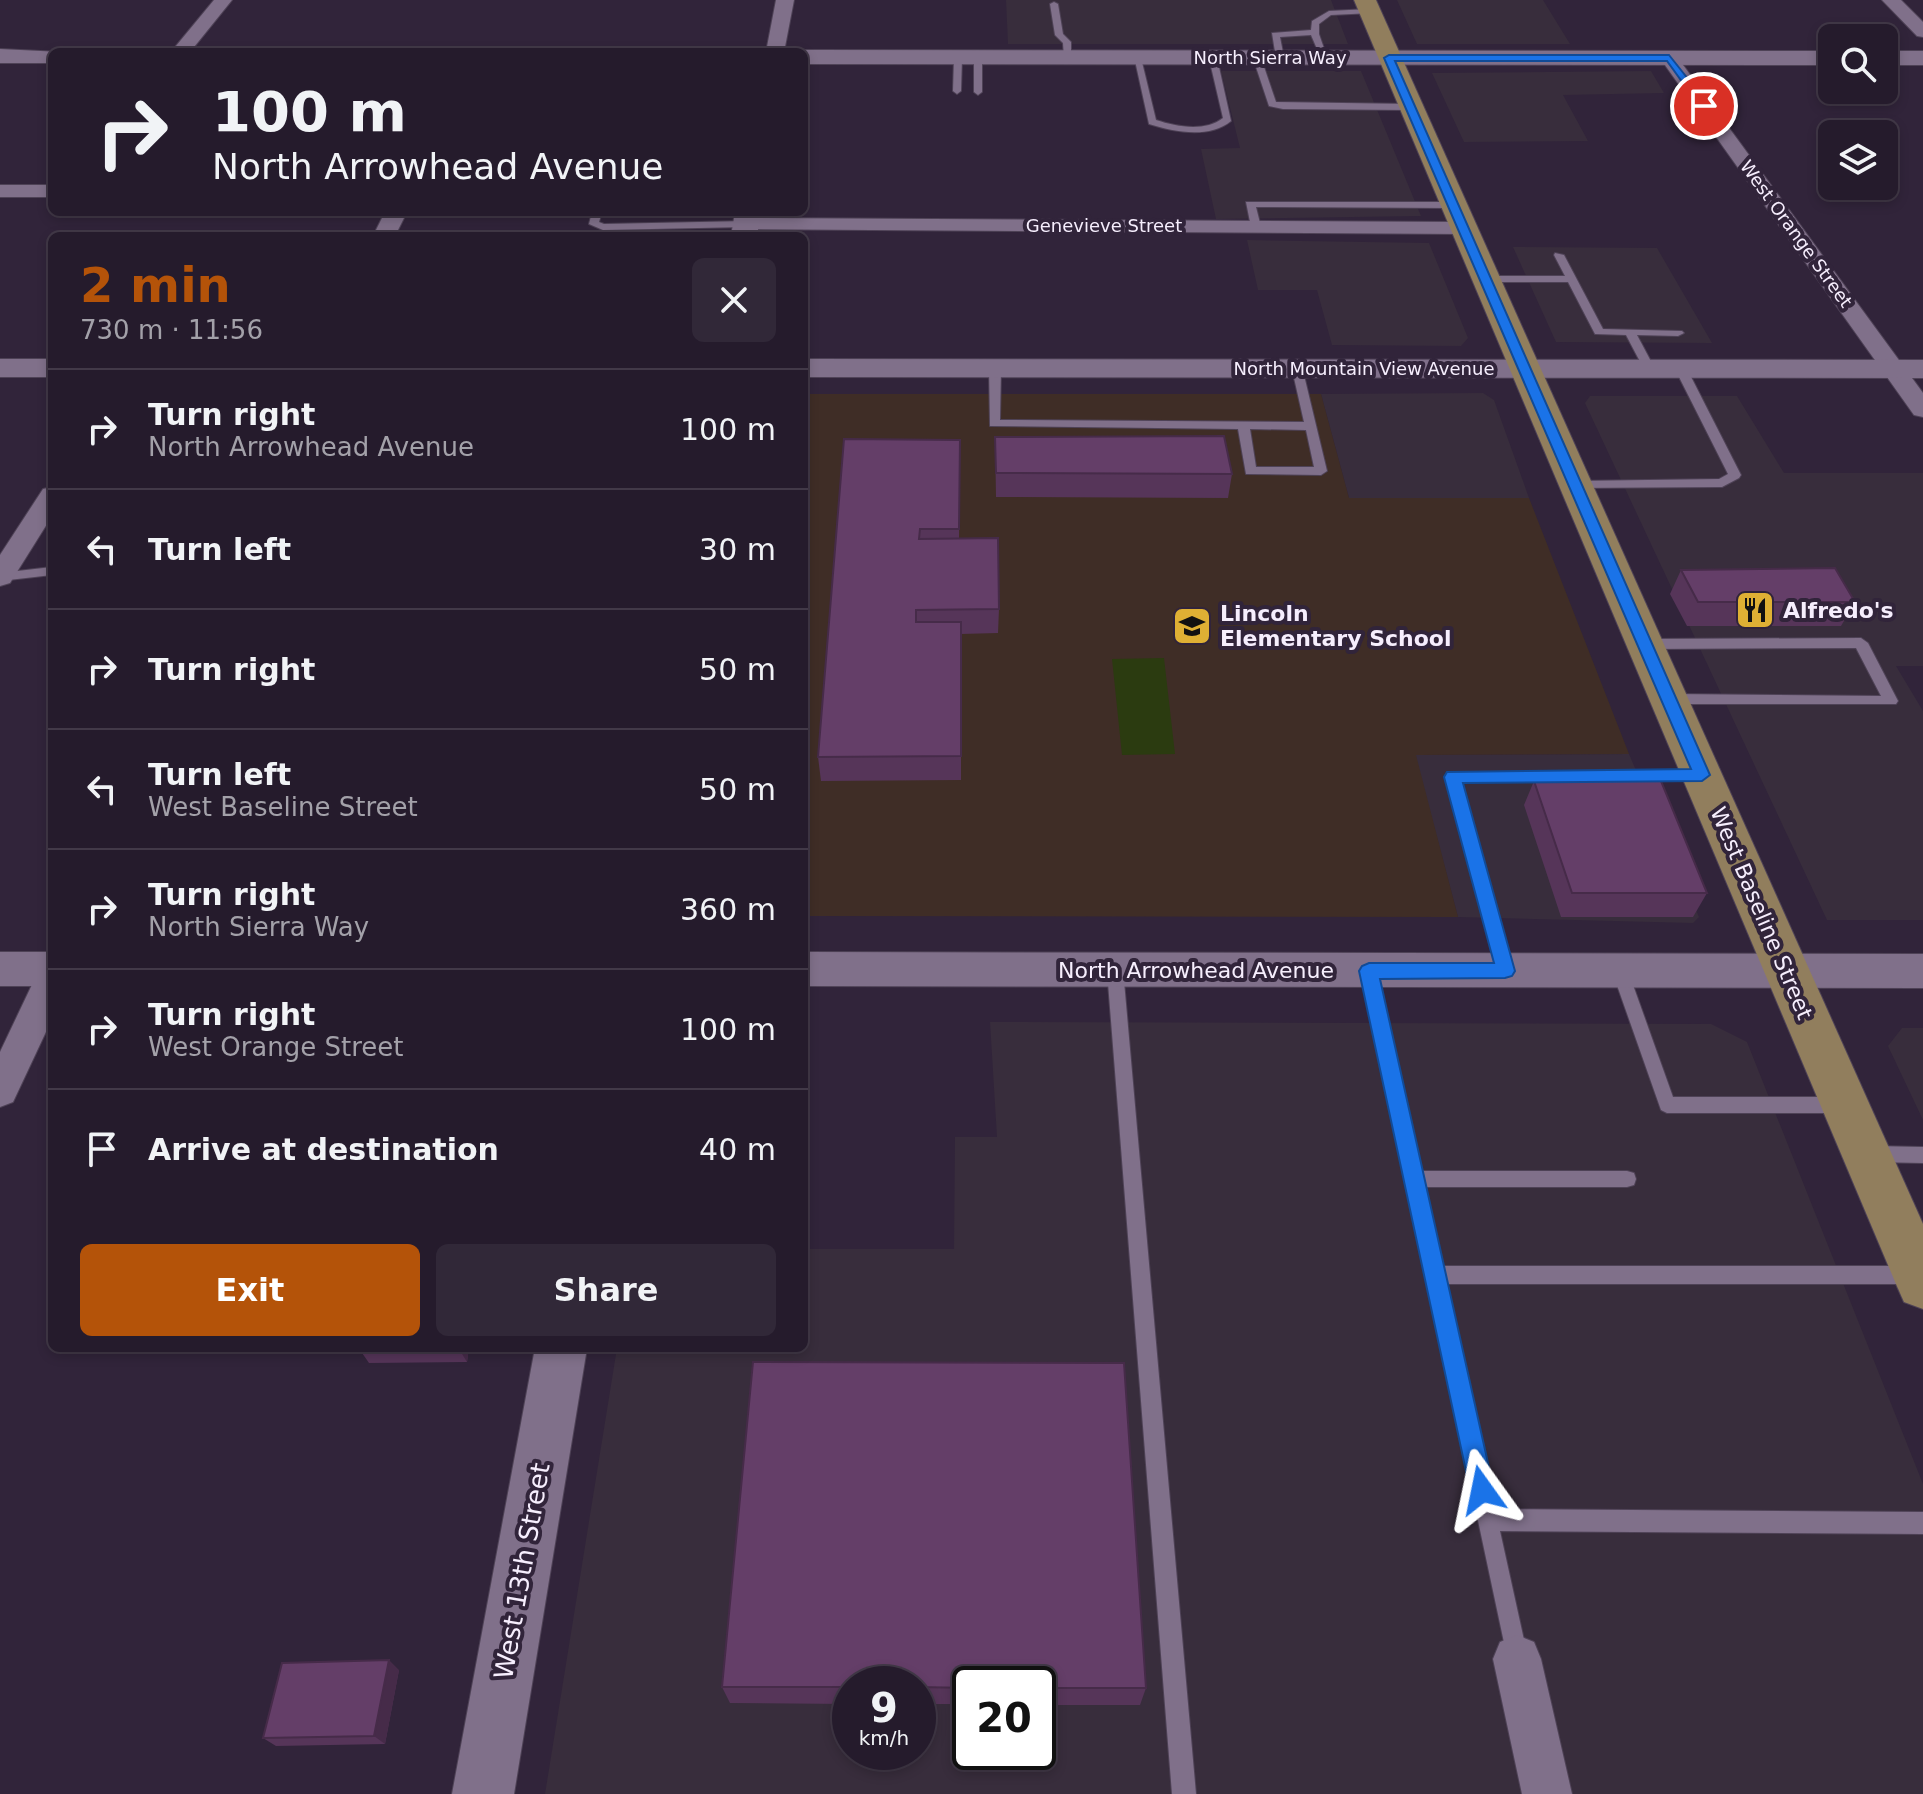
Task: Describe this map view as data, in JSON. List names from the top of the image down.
{
  "streets": {
    "main road": ["West Baseline Street"],
    "street": [
      "North Sierra Way",
      "Genevieve Street",
      "West Orange Street",
      "North Mountain View Avenue",
      "North Arrowhead Avenue",
      "West 13th Street"
    ]
  },
  "crossings": [
    ["North Sierra Way", "West Orange Street"],
    ["North Sierra Way", "West Baseline Street"],
    ["Genevieve Street", "West Baseline Street"],
    ["West Orange Street", "North Mountain View Avenue"],
    ["North Mountain View Avenue", "West Baseline Street"],
    ["West Baseline Street", "North Arrowhead Avenue"]
  ],
  "places": {
    "restaurant": ["Alfredo's"],
    "school or university": ["Lincoln Elementary School"]
  },
  "page": {
    "turn": ["100 m", "North Arrowhead Avenue"],
    "heading": ["2 min", "730 m · 11:56"],
    "list": [
      {
        "name": "Turn right",
        "note": "North Arrowhead Avenue",
        "value": "100 m"
      },
      {
        "name": "Turn left",
        "value": "30 m"
      },
      {
        "name": "Turn right",
        "value": "50 m"
      },
      {
        "name": "Turn left",
        "note": "West Baseline Street",
        "value": "50 m"
      },
      {
        "name": "Turn right",
        "note": "North Sierra Way",
        "value": "360 m"
      },
      {
        "name": "Turn right",
        "note": "West Orange Street",
        "value": "100 m"
      },
      {
        "name": "Arrive at destination",
        "value": "40 m"
      }
    ],
    "buttons": ["Exit", "Share"],
    "speed": "9 km/h",
    "limit": "20"
  }
}
